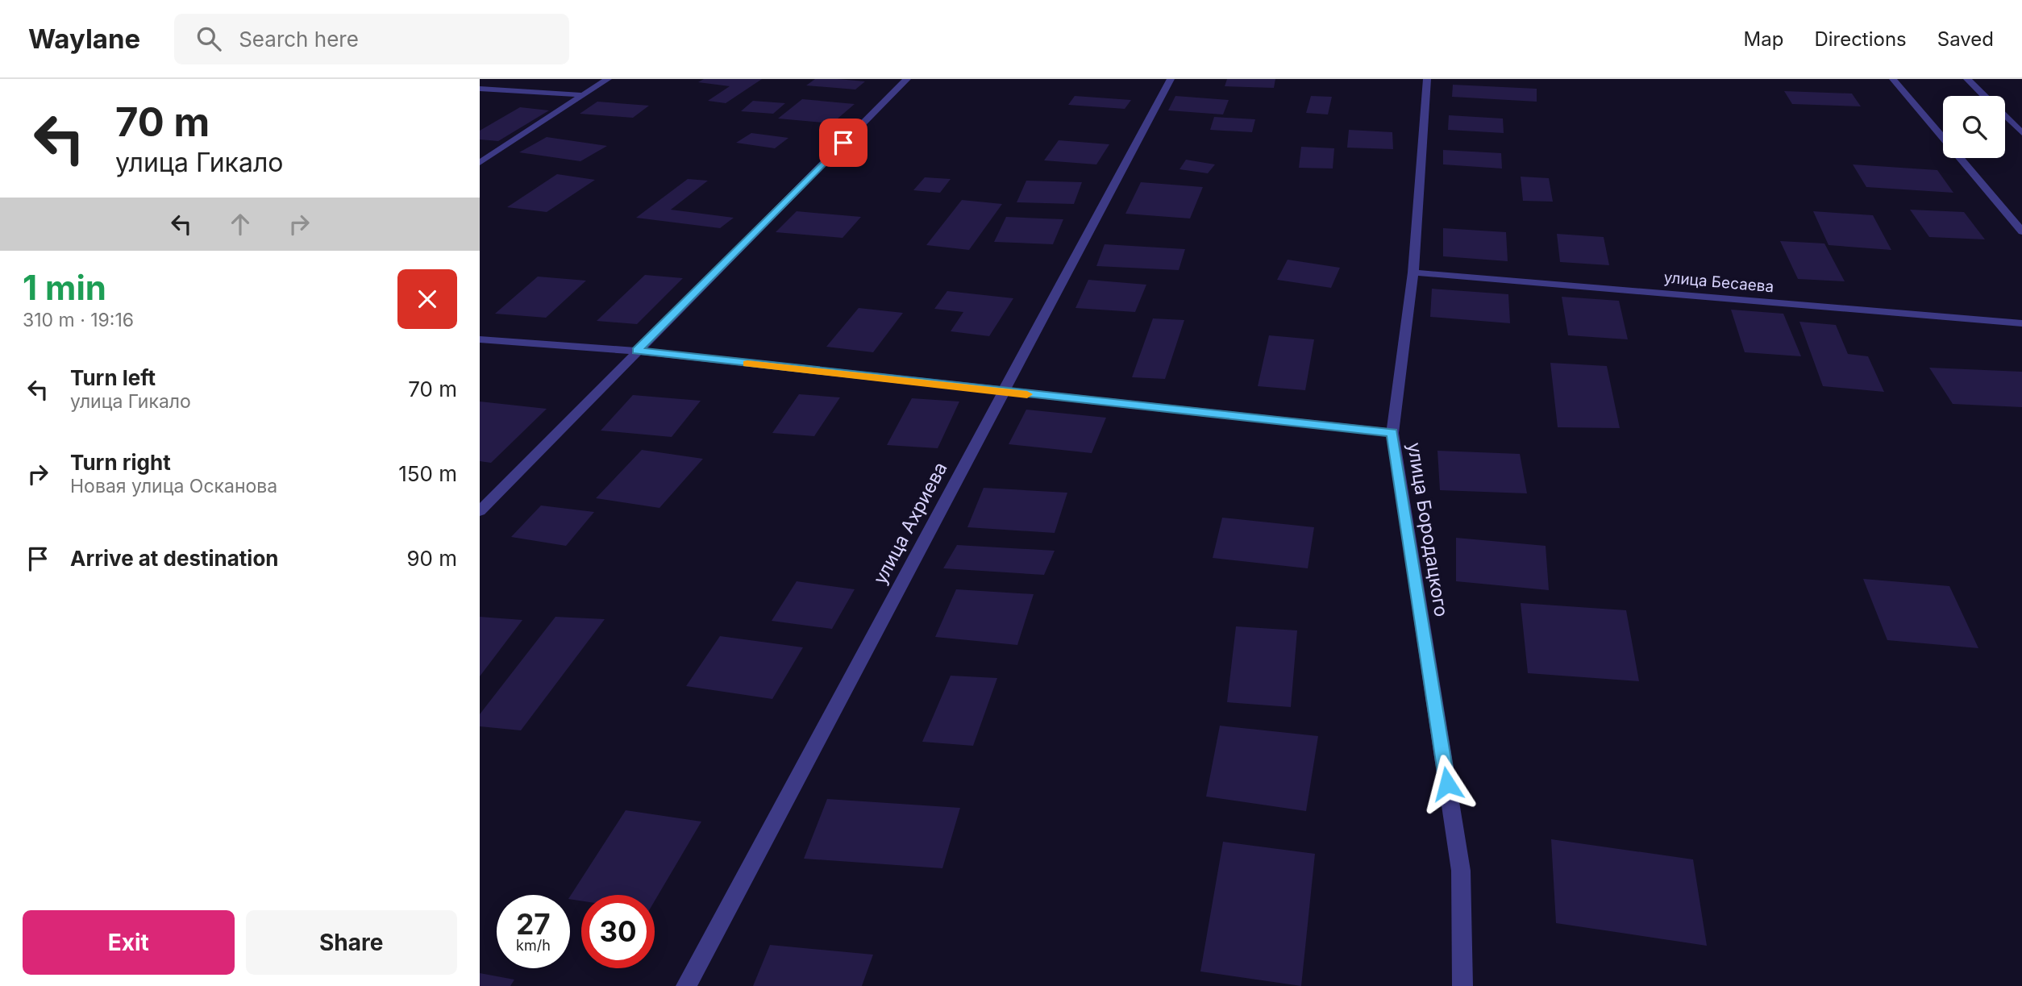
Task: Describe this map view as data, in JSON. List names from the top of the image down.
{
  "streets": {
    "street": ["улица Бесаева", "улица Ахриева", "улица Бородацкого"]
  },
  "crossings": [
    ["улица Бесаева", "улица Бородацкого"]
  ],
  "page": {
    "header": "Waylane",
    "search": "Search here",
    "nav": ["Map", "Directions", "Saved"],
    "turn": ["70 m", "улица Гикало"],
    "heading": ["1 min", "310 m · 19:16"],
    "list": [
      {
        "name": "Turn left",
        "note": "улица Гикало",
        "value": "70 m"
      },
      {
        "name": "Turn right",
        "note": "Новая улица Осканова",
        "value": "150 m"
      },
      {
        "name": "Arrive at destination",
        "value": "90 m"
      }
    ],
    "speed": "27 km/h",
    "limit": "30",
    "buttons": ["Exit", "Share"]
  }
}
